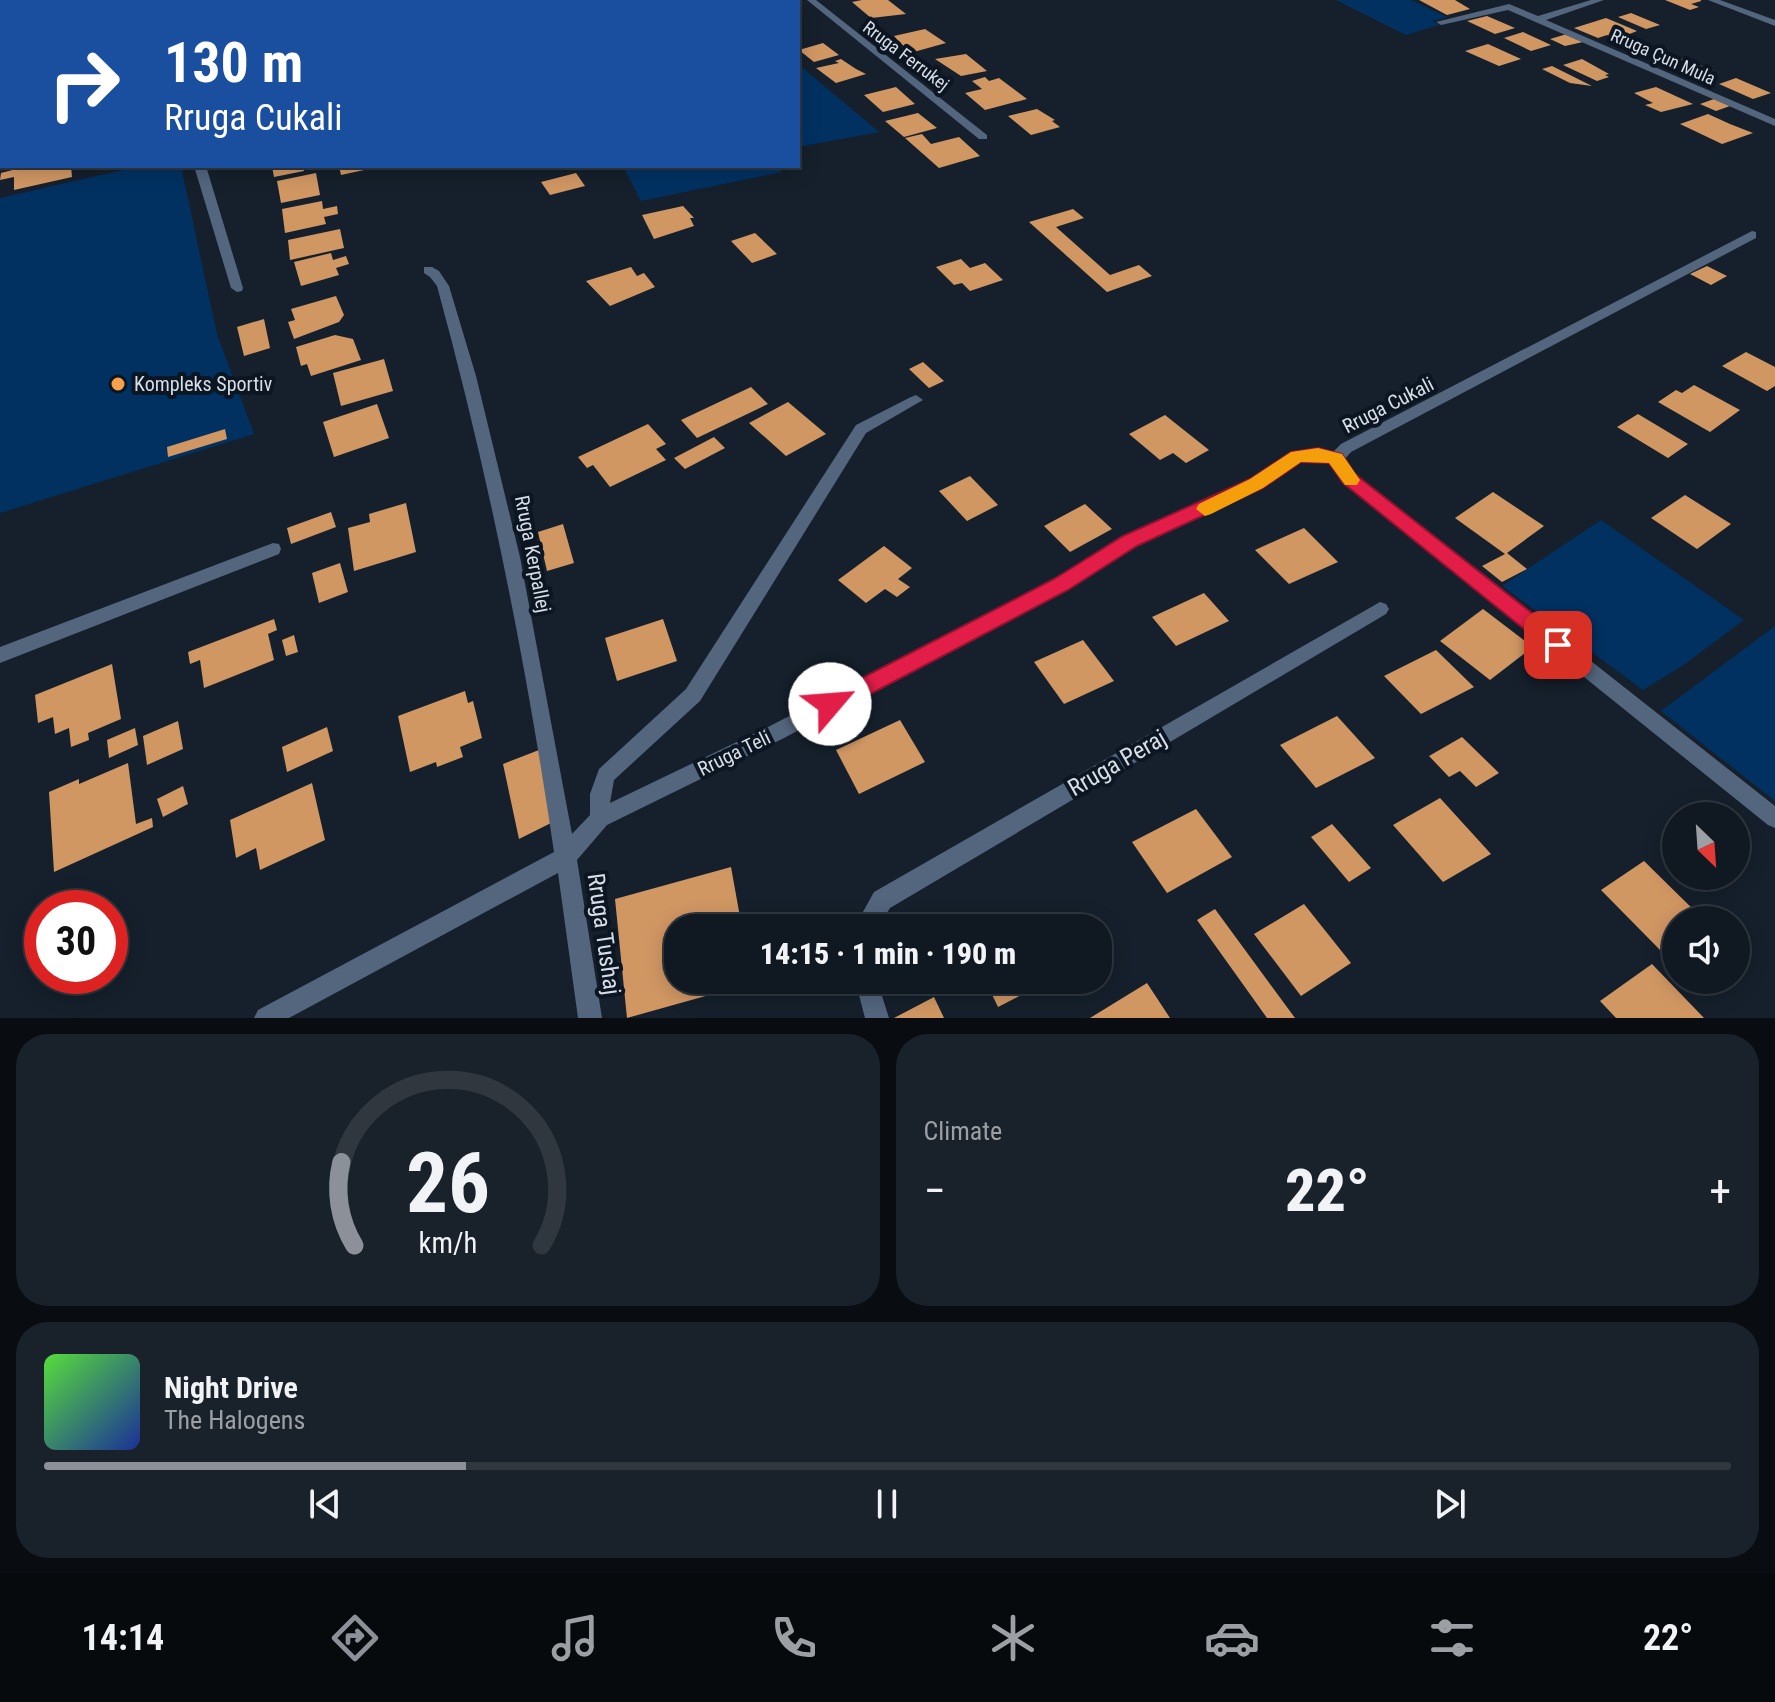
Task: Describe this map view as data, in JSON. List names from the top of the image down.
{
  "streets": {
    "street": [
      "Rruga Ferrukej",
      "Rruga Çun Mula",
      "Rruga Cukali",
      "Rruga Kerpallej",
      "Rruga Teli",
      "Rruga Peraj",
      "Rruga Tushaj"
    ]
  },
  "crossings": [
    ["Rruga Cukali", "Rruga Teli"],
    ["Rruga Kerpallej", "Rruga Teli"],
    ["Rruga Kerpallej", "Rruga Tushaj"],
    ["Rruga Teli", "Rruga Tushaj"]
  ],
  "places": ["Kompleks Sportiv"],
  "north": "bottom right",
  "page": {
    "turn": ["130 m", "Rruga Cukali"],
    "limit": "30",
    "trip": "14:15 · 1 min · 190 m",
    "tile": "Climate",
    "heat": ["−", "22°", "+"],
    "song": ["Night Drive", "The Halogens"],
    "tabs": ["14:14", "22°"],
    "gauge": ["26", "km/h"]
  }
}
